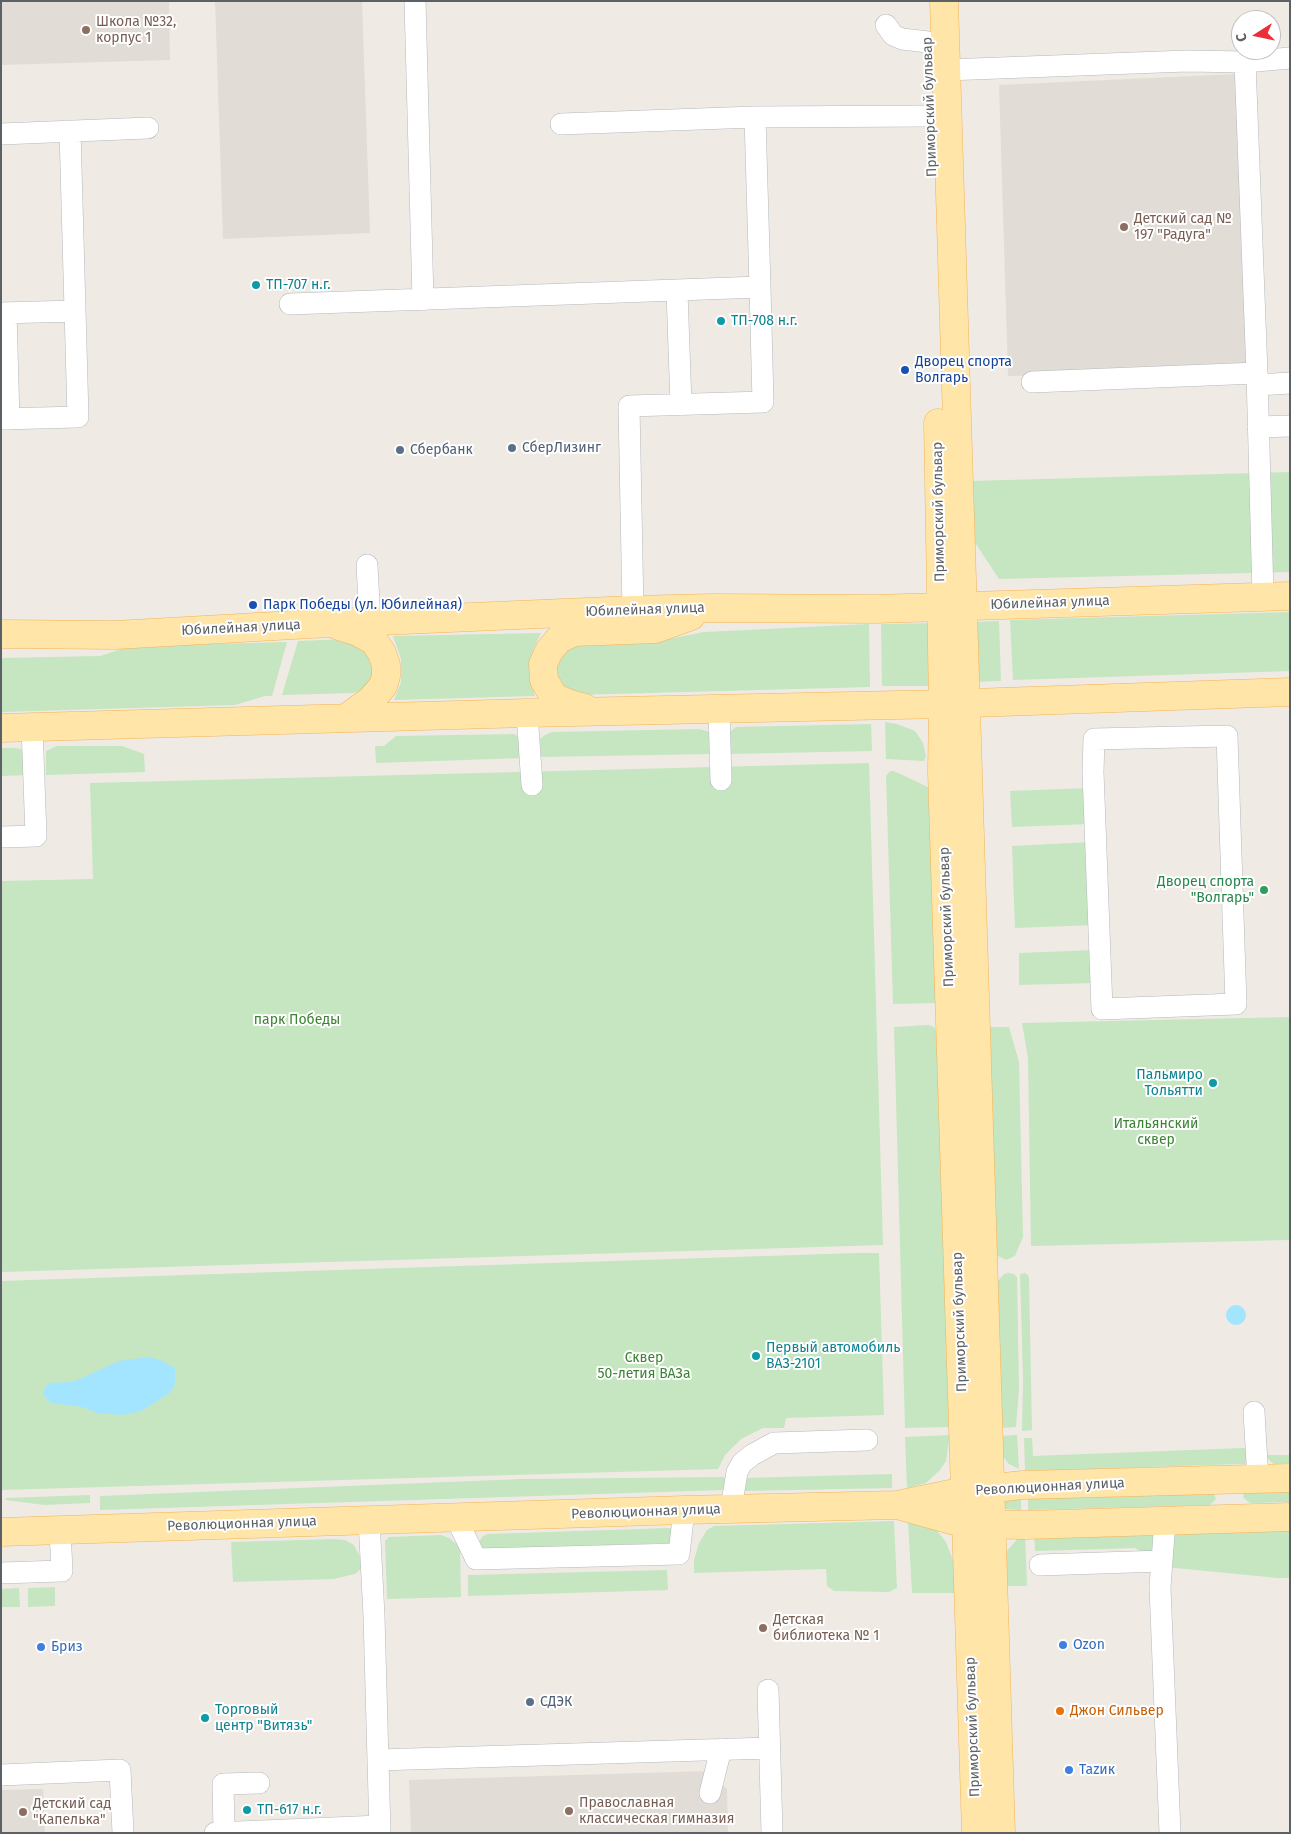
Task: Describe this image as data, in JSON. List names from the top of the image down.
{
  "streets": {
    "main road": ["Приморский бульвар", "Юбилейная улица", "Революционная улица"]
  },
  "crossings": [
    ["Приморский бульвар", "Юбилейная улица"],
    ["Приморский бульвар", "Революционная улица"]
  ],
  "parks": ["парк Победы", "Итальянский сквер", "Сквер 50-летия ВАЗа"],
  "places": [
    "Школа №32, корпус 1",
    "Детский сад № 197 \"Радуга\"",
    "ТП-707 н.г.",
    "ТП-708 н.г.",
    "Дворец спорта Волгарь",
    "СберЛизинг",
    "Сбербанк",
    "Парк Победы (ул. Юбилейная)",
    "Дворец спорта \"Волгарь\"",
    "Пальмиро Тольятти",
    "Первый автомобиль ВАЗ-2101",
    "Детская библиотека № 1",
    "Ozon",
    "Бриз",
    "СДЭК",
    "Джон Сильвер",
    "Торговый центр \"Витязь\"",
    "Таzик",
    "ТП-617 н.г.",
    "Православная классическая гимназия",
    "Детский сад \"Капелька\""
  ],
  "north": "left"
}
